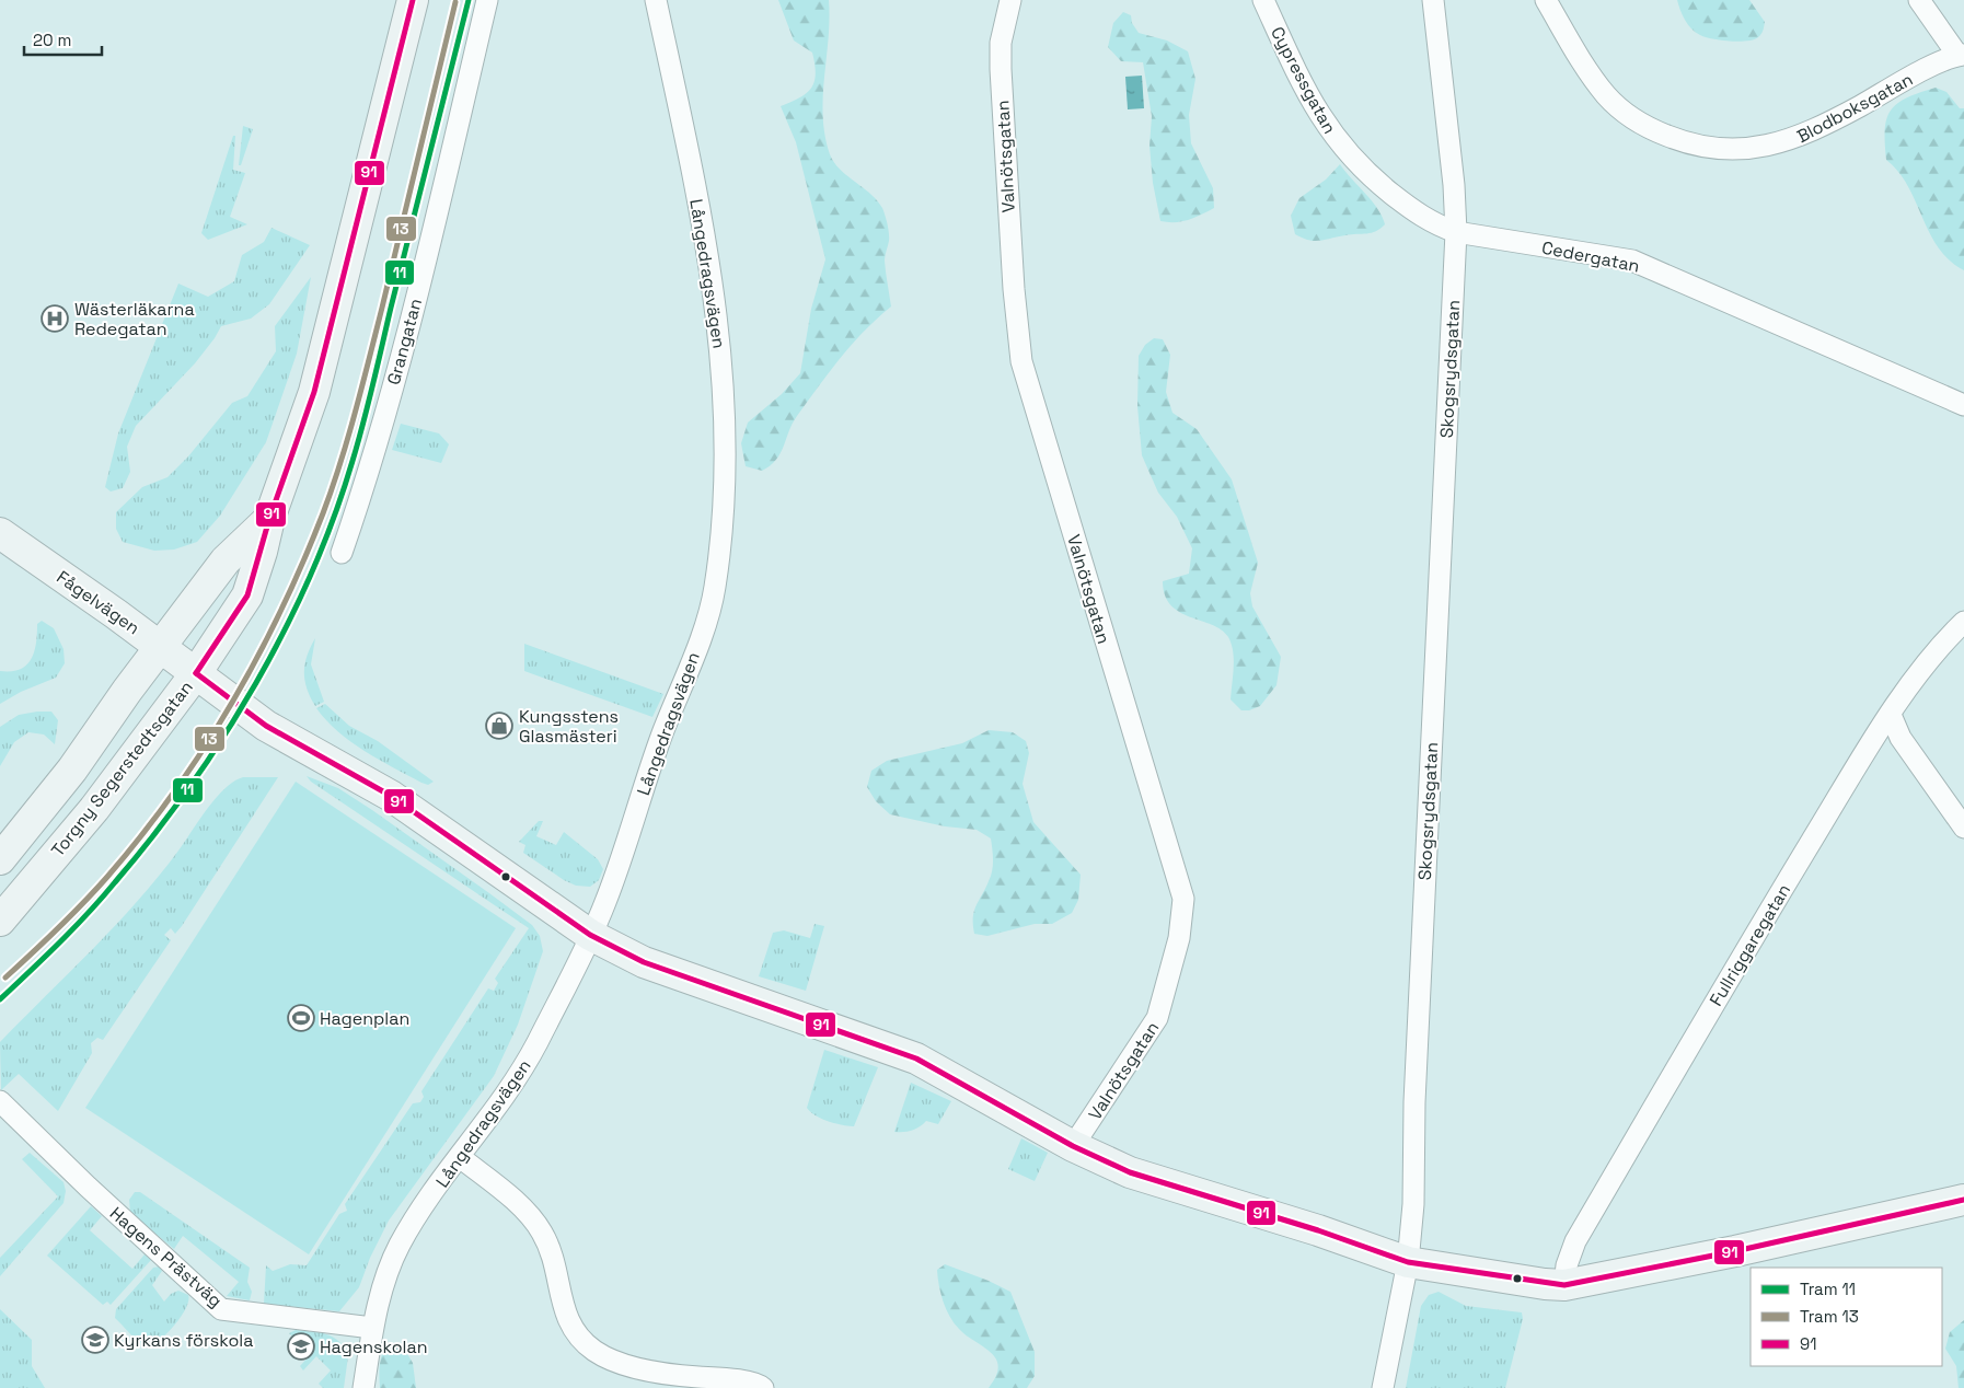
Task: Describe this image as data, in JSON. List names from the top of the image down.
{
  "streets": {
    "street": [
      "Cypressgatan",
      "Blodboksgatan",
      "Valnötsgatan",
      "Cedergatan",
      "Långedragsvägen",
      "Grangatan",
      "Skogsrydsgatan",
      "Fågelvägen",
      "Torgny Segerstedtsgatan",
      "Fullriggaregatan",
      "Hagens Prästväg"
    ]
  },
  "crossings": [
    ["Cypressgatan", "Cedergatan"],
    ["Cypressgatan", "Skogsrydsgatan"],
    ["Valnötsgatan", "Fågelvägen"],
    ["Cedergatan", "Skogsrydsgatan"],
    ["Långedragsvägen", "Fågelvägen"],
    ["Långedragsvägen", "Hagens Prästväg"],
    ["Skogsrydsgatan", "Fågelvägen"],
    ["Fågelvägen", "Torgny Segerstedtsgatan"],
    ["Fågelvägen", "Fullriggaregatan"]
  ],
  "places": {
    "hospital": ["Wästerläkarna Redegatan"],
    "shop": ["Kungsstens Glasmästeri"],
    "sports": ["Hagenplan"],
    "school or university": ["Kyrkans förskola", "Hagenskolan"]
  },
  "lines": ["tram line 11", "transit line 91", "tram line 13"],
  "legend": ["Tram 11", "Tram 13", "91"],
  "scale_bar": "20 m"
}
